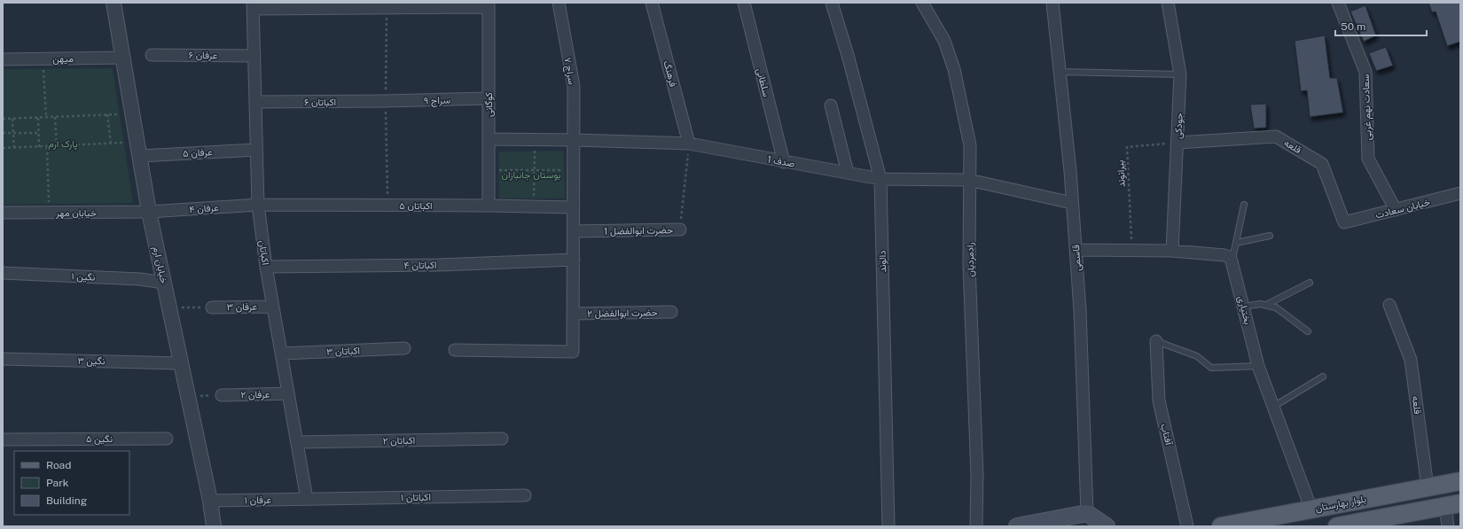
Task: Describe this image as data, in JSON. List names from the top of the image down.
{
  "streets": {
    "main road": ["بلوار بهارستان"],
    "street": [
      "عرفان ۶",
      "میهن",
      "سراج ۷",
      "فرهنگ",
      "سلطانی",
      "سراج ۹",
      "اکباتان ۶",
      "کوگانی",
      "سعادت نهم غربی",
      "جودکی",
      "قلعه",
      "عرفان ۵",
      "صدف 1",
      "اکباتان ۵",
      "عرفان ۴",
      "خیابان سعادت",
      "خیابان مهر",
      "حضرت ابوالفضل 1",
      "اکباتان",
      "قاسمی",
      "رادمردیان",
      "دالوند",
      "خیابان ارم",
      "اکباتان ۴",
      "نگین ۱",
      "عرفان ۳",
      "بختیاری",
      "حضرت ابوالفضل ۲",
      "اکباتان ۳",
      "نگین ۳",
      "عرفان ۲",
      "آفتاب",
      "نگین ۵",
      "اکباتان ۲",
      "اکباتان ۱",
      "عرفان ۱"
    ],
    "path": ["بیرانوند"]
  },
  "crossings": [
    ["عرفان ۶", "اکباتان"],
    ["میهن", "خیابان ارم"],
    ["سراج ۷", "صدف 1"],
    ["سراج ۷", "اکباتان ۵"],
    ["سراج ۷", "حضرت ابوالفضل 1"],
    ["سراج ۷", "اکباتان ۴"],
    ["سراج ۷", "حضرت ابوالفضل ۲"],
    ["فرهنگ", "صدف 1"],
    ["فرهنگ", "حضرت ابوالفضل 1"],
    ["سلطانی", "صدف 1"],
    ["سراج ۹", "اکباتان ۶"],
    ["سراج ۹", "کوگانی"],
    ["اکباتان ۶", "اکباتان"],
    ["کوگانی", "صدف 1"],
    ["کوگانی", "اکباتان ۵"],
    ["سعادت نهم غربی", "خیابان سعادت"],
    ["جودکی", "قلعه"],
    ["جودکی", "بیرانوند"],
    ["قلعه", "بیرانوند"],
    ["قلعه", "خیابان سعادت"],
    ["قلعه", "بلوار بهارستان"],
    ["عرفان ۵", "اکباتان"],
    ["عرفان ۵", "خیابان ارم"],
    ["صدف 1", "حضرت ابوالفضل 1"],
    ["صدف 1", "قاسمی"],
    ["صدف 1", "رادمردیان"],
    ["صدف 1", "دالوند"],
    ["اکباتان ۵", "عرفان ۴"],
    ["اکباتان ۵", "اکباتان"],
    ["عرفان ۴", "خیابان مهر"],
    ["عرفان ۴", "اکباتان"],
    ["عرفان ۴", "خیابان ارم"],
    ["خیابان مهر", "خیابان ارم"],
    ["اکباتان", "اکباتان ۴"],
    ["اکباتان", "عرفان ۳"],
    ["اکباتان", "اکباتان ۳"],
    ["اکباتان", "عرفان ۲"],
    ["اکباتان", "اکباتان ۲"],
    ["اکباتان", "اکباتان ۱"],
    ["اکباتان", "عرفان ۱"],
    ["خیابان ارم", "نگین ۱"],
    ["خیابان ارم", "نگین ۳"],
    ["خیابان ارم", "عرفان ۱"],
    ["بختیاری", "بلوار بهارستان"],
    ["اکباتان ۱", "عرفان ۱"]
  ],
  "parks": ["پارک ارم", "بوستان جانبازان"],
  "legend": ["Road", "Park", "Building"],
  "scale_bar": "50 m"
}
